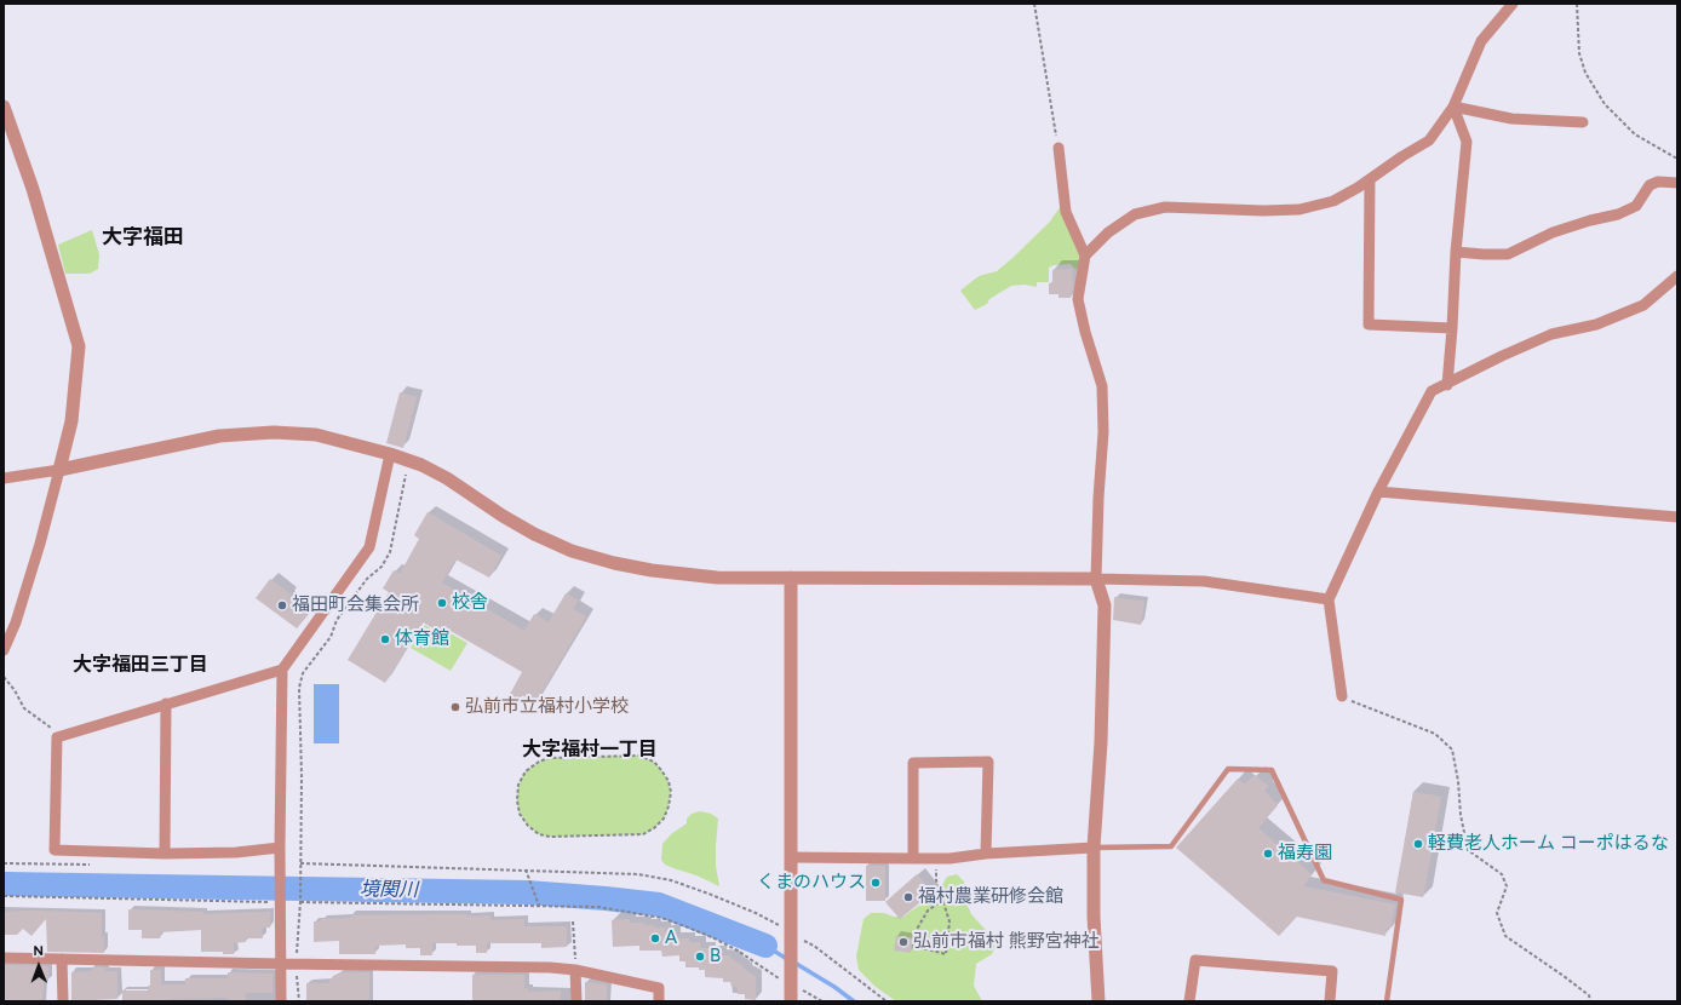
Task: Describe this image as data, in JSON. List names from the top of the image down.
{
  "districts": ["大字福田", "大字福田三丁目", "大字福村一丁目"],
  "water": ["境関川"],
  "places": [
    "校舎",
    "福田町会集会所",
    "体育館",
    "弘前市立福村小学校",
    "軽費老人ホーム コーポはるな",
    "福寿園",
    "くまのハウス",
    "福村農業研修会館",
    "A",
    "弘前市福村 熊野宮神社",
    "B"
  ],
  "north": "top"
}
